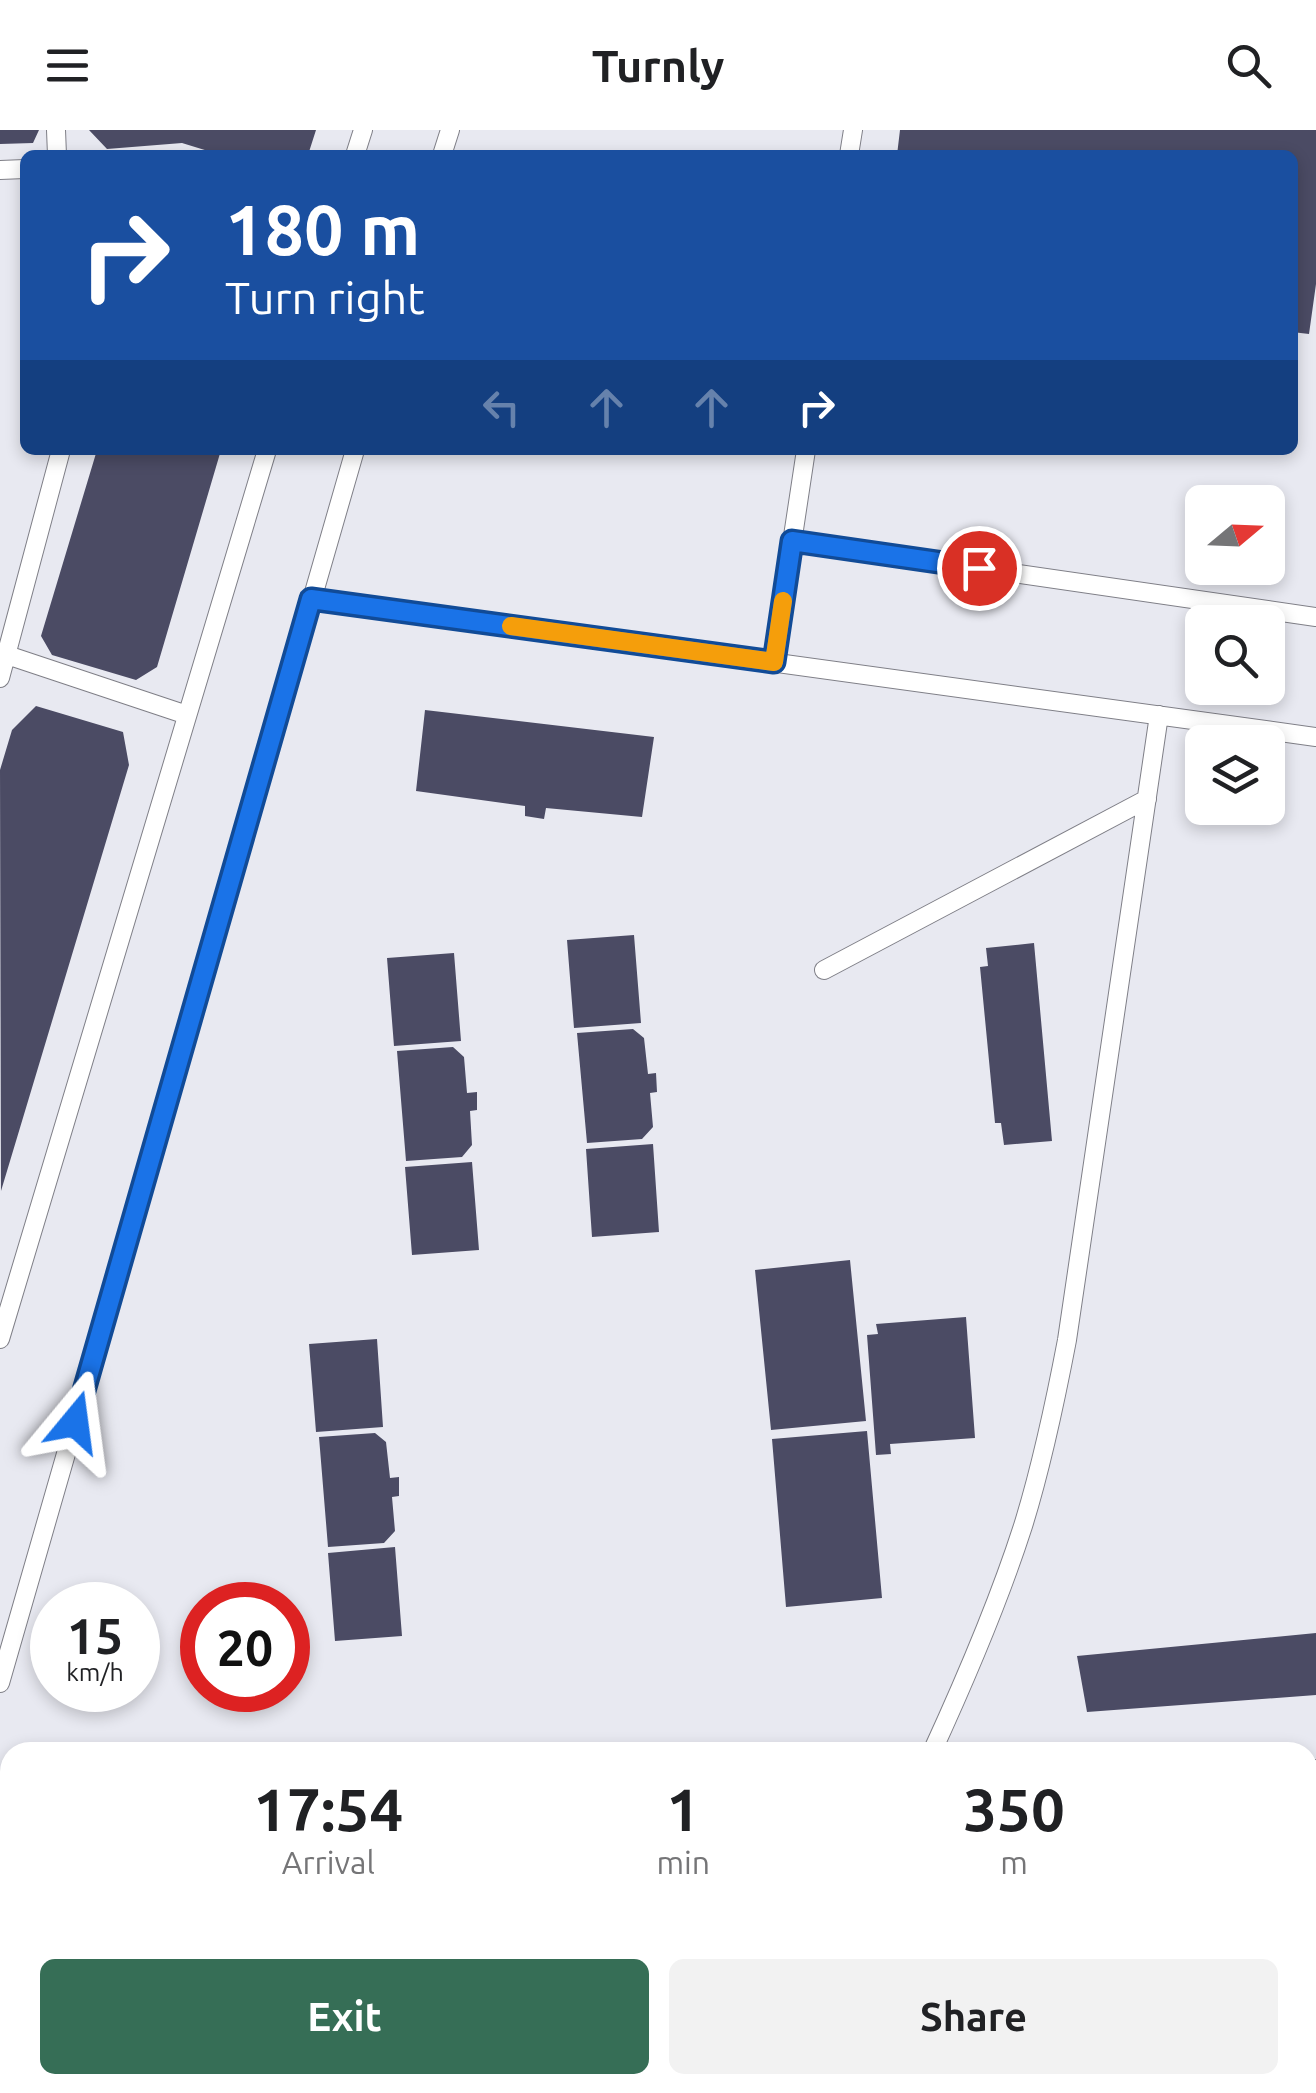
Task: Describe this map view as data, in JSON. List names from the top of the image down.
{
  "north": "right",
  "page": {
    "header": "Turnly",
    "turn": ["180 m", "Turn right"],
    "speed": "15 km/h",
    "limit": "20",
    "eta": [
      "17:54",
      "Arrival",
      "1",
      "min",
      "350",
      "m"
    ],
    "buttons": ["Exit", "Share"]
  }
}
